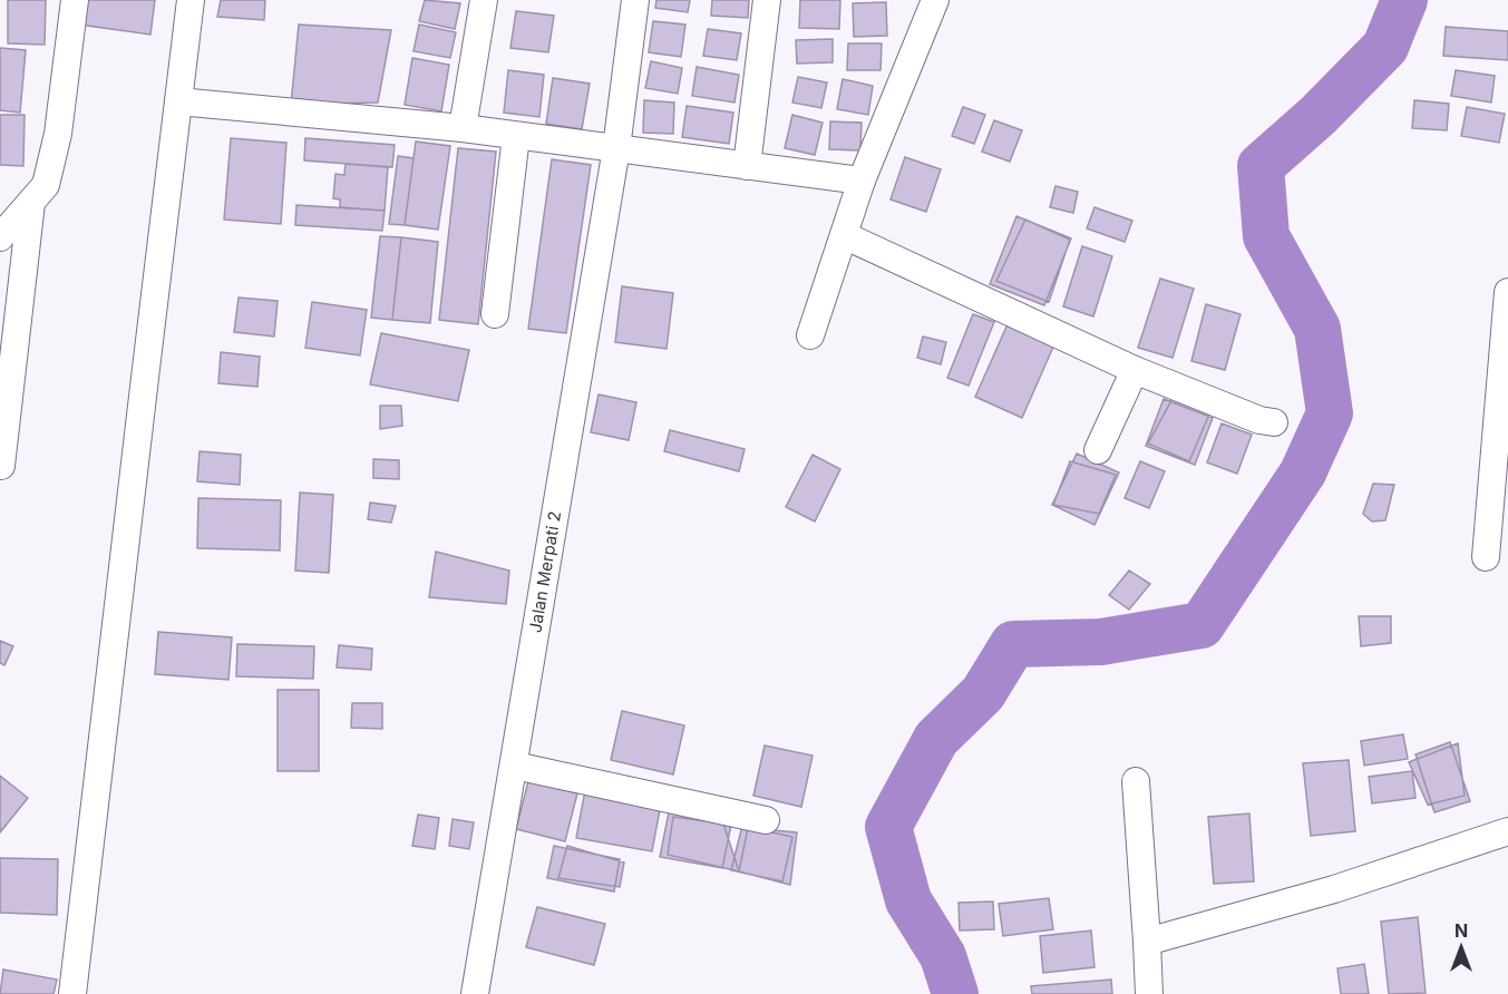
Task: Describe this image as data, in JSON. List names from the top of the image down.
{
  "streets": {
    "street": ["Jalan Merpati 2"]
  },
  "north": "top"
}
